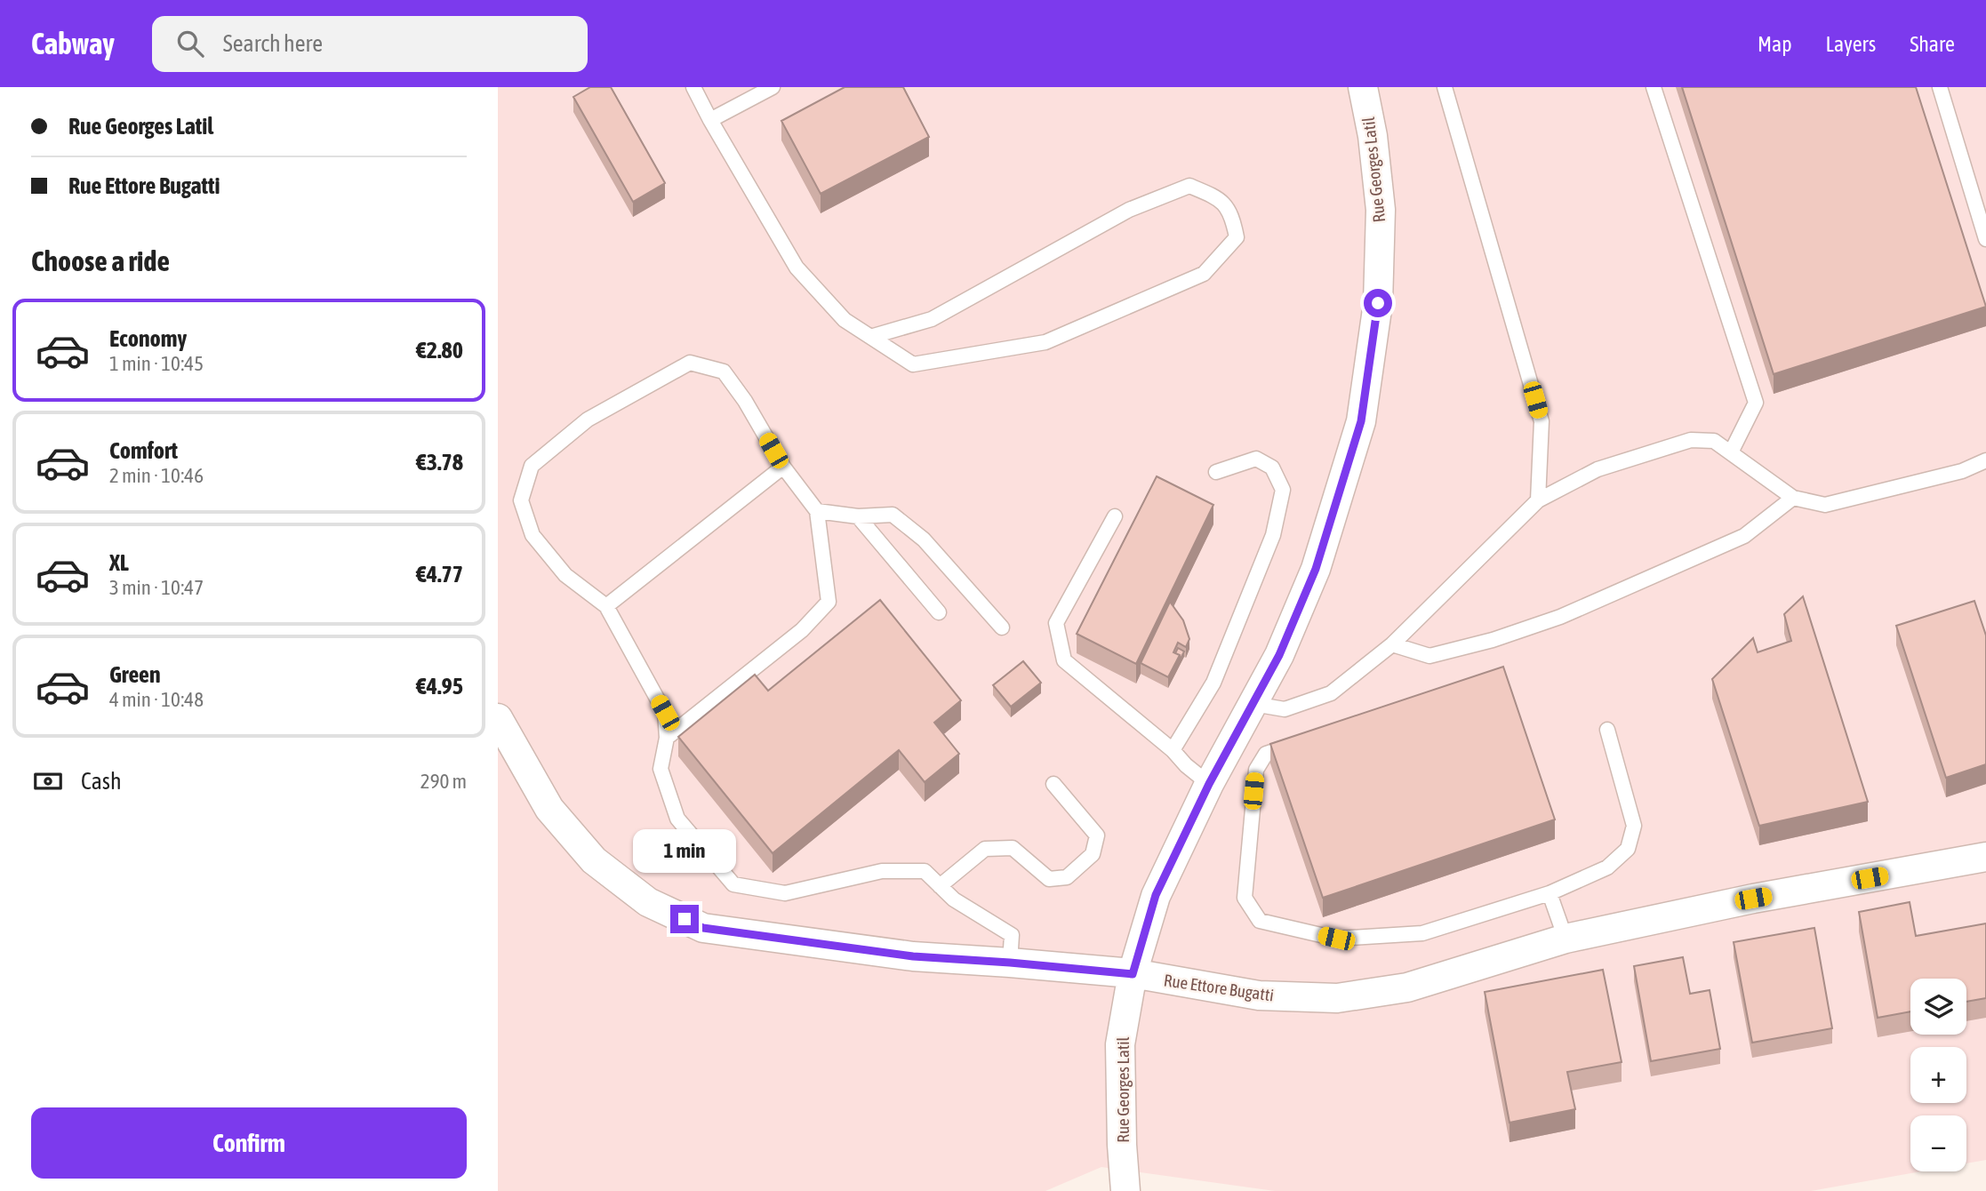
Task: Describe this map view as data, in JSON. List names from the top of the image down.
{
  "streets": {
    "street": ["Rue Georges Latil", "Rue Ettore Bugatti"]
  },
  "crossings": [
    ["Rue Georges Latil", "Rue Ettore Bugatti"]
  ],
  "page": {
    "header": "Cabway",
    "search": "Search here",
    "nav": ["Map", "Layers", "Share"],
    "banner": ["Rue Georges Latil", "Rue Ettore Bugatti"],
    "heading": "Choose a ride",
    "list": [
      {
        "name": "Economy",
        "note": "1 min · 10:45",
        "value": "€2.80"
      },
      {
        "name": "Comfort",
        "note": "2 min · 10:46",
        "value": "€3.78"
      },
      {
        "name": "XL",
        "note": "3 min · 10:47",
        "value": "€4.77"
      },
      {
        "name": "Green",
        "note": "4 min · 10:48",
        "value": "€4.95"
      }
    ],
    "pay": ["Cash", "290 m"],
    "bubble": "1 min",
    "map_buttons": ["+", "−"],
    "buttons": "Confirm"
  }
}
